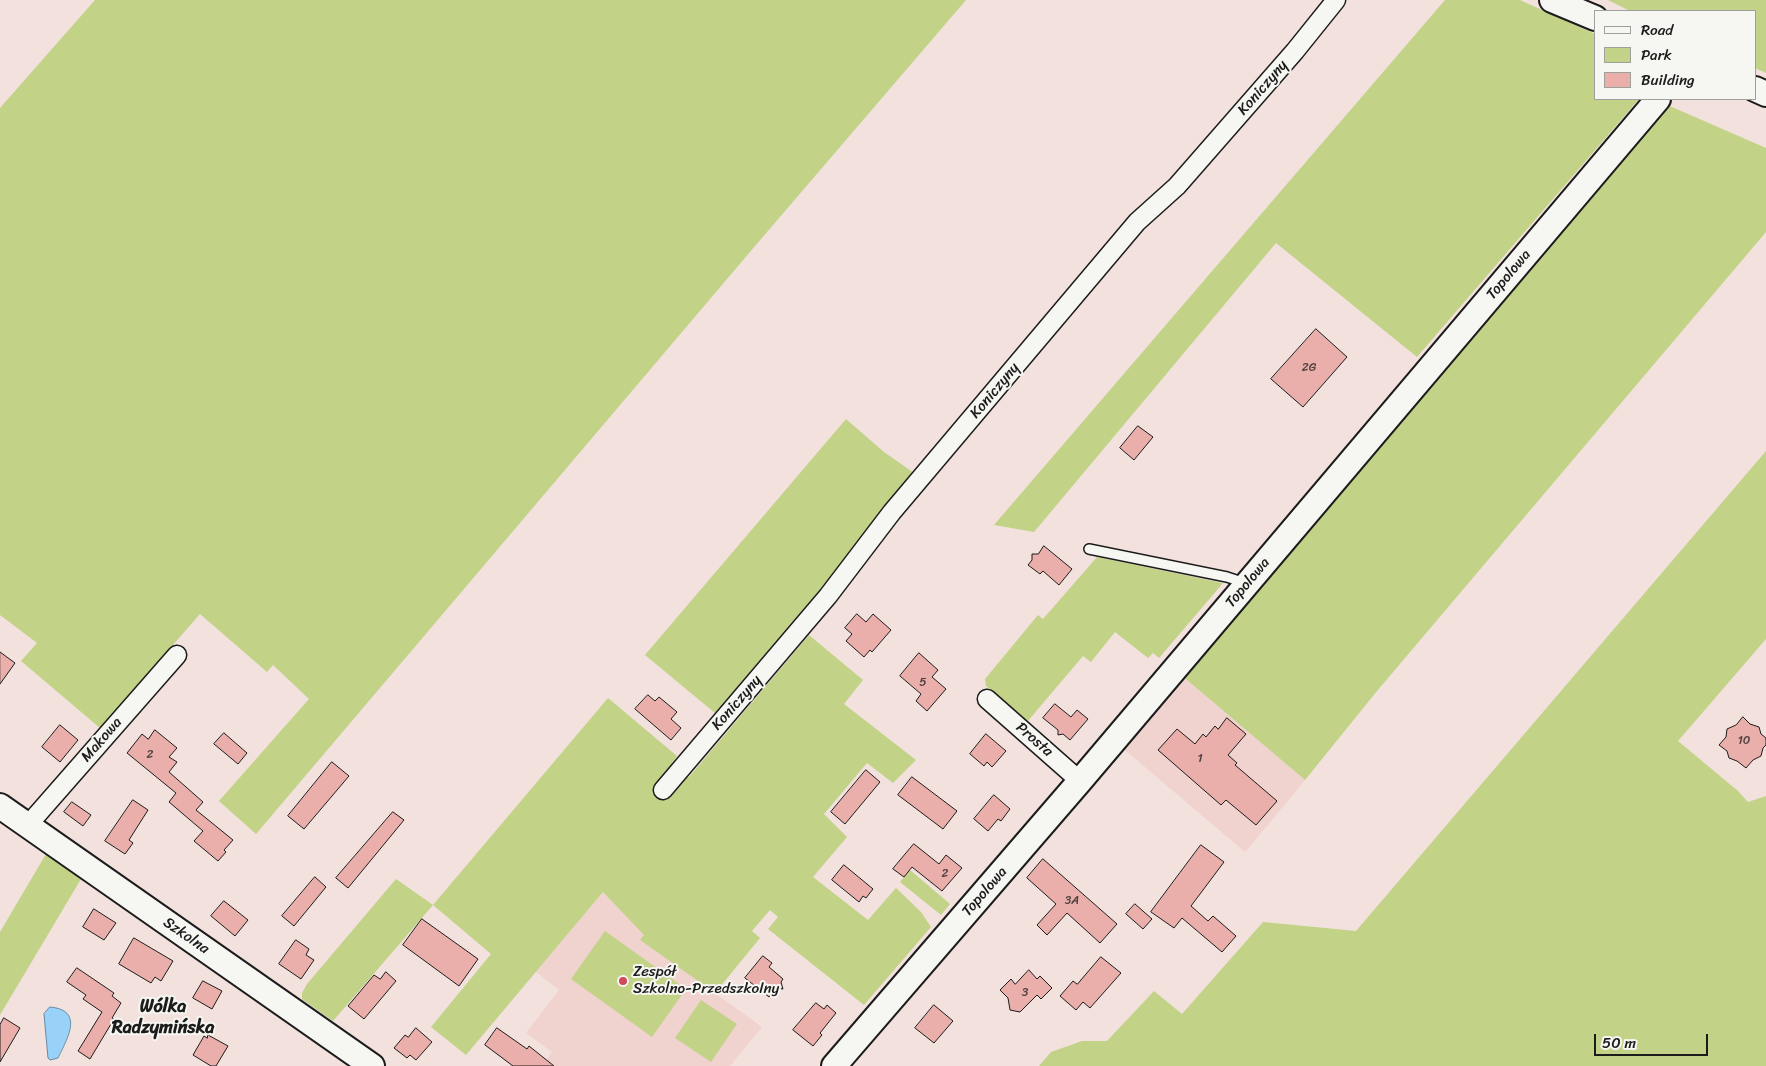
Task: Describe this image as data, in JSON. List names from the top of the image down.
{
  "streets": {
    "street": [
      "Koniczyny",
      "Topolowa",
      "Makowa",
      "Prosta",
      "Szkolna"
    ]
  },
  "crossings": [
    ["Topolowa", "Prosta"],
    ["Makowa", "Szkolna"]
  ],
  "districts": ["Wólka Radzymińska"],
  "places": ["Zespół Szkolno-Przedszkolny"],
  "house_numbers": [
    "2G",
    "5",
    "10",
    "2",
    "1",
    "2",
    "3A",
    "3"
  ],
  "legend": ["Road", "Park", "Building"],
  "scale_bar": "50 m"
}
